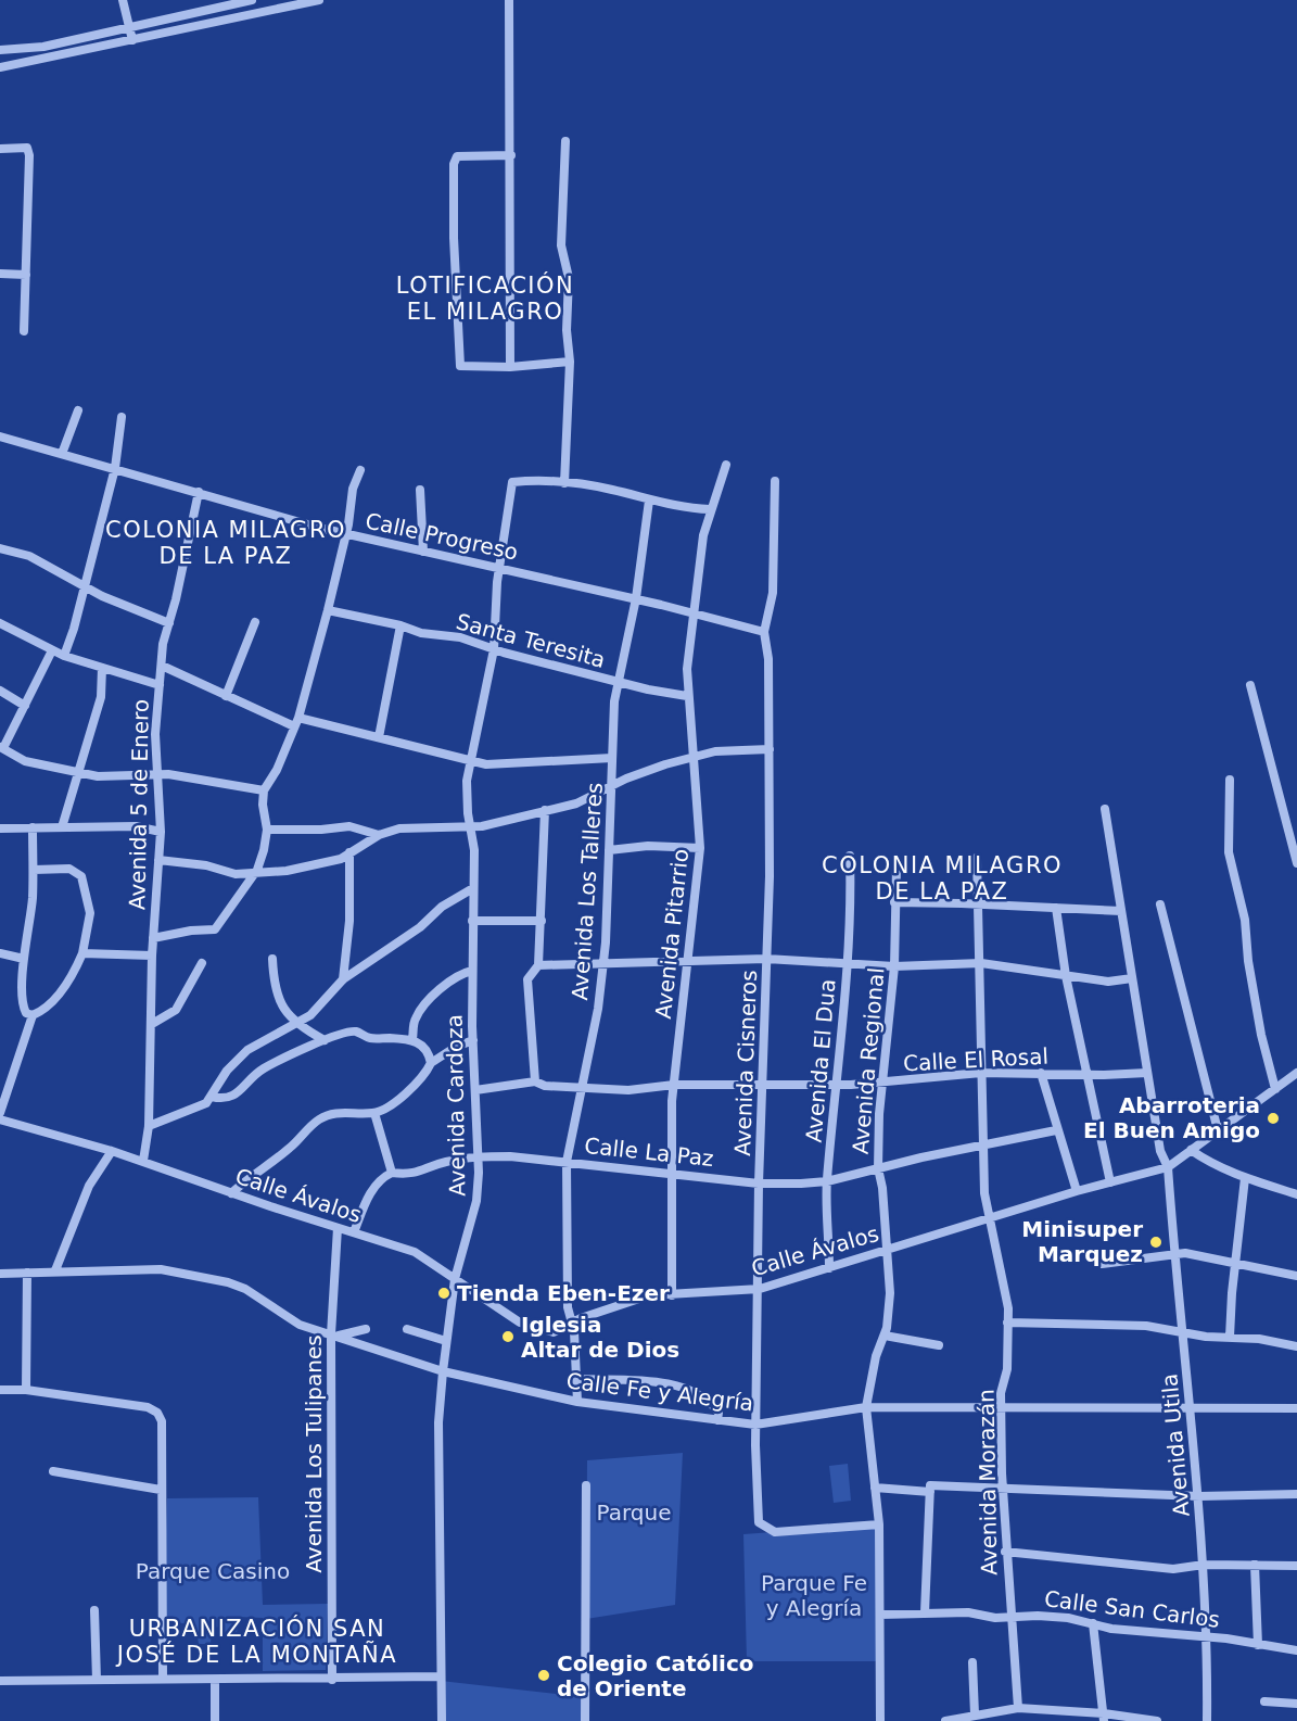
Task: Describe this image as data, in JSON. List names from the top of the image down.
{
  "streets": {
    "street": [
      "Calle Progreso",
      "Santa Teresita",
      "Avenida 5 de Enero",
      "Avenida Los Talleres",
      "Avenida Pitarrio",
      "Calle El Rosal",
      "Avenida El Dua",
      "Avenida Regional",
      "Avenida Cisneros",
      "Avenida Cardoza",
      "Calle La Paz",
      "Calle Ávalos",
      "Calle Fe y Alegría",
      "Avenida Utila",
      "Avenida Los Tulipanes",
      "Avenida Morazán",
      "Calle San Carlos"
    ]
  },
  "crossings": [
    ["Calle Progreso", "Avenida 5 de Enero"],
    ["Calle Progreso", "Avenida Los Talleres"],
    ["Calle Progreso", "Avenida Pitarrio"],
    ["Calle Progreso", "Avenida Cisneros"],
    ["Calle Progreso", "Avenida Cardoza"],
    ["Santa Teresita", "Avenida Los Talleres"],
    ["Santa Teresita", "Avenida Pitarrio"],
    ["Santa Teresita", "Avenida Cardoza"],
    ["Avenida 5 de Enero", "Calle Ávalos"],
    ["Avenida Los Talleres", "Calle El Rosal"],
    ["Avenida Los Talleres", "Calle La Paz"],
    ["Avenida Los Talleres", "Calle Ávalos"],
    ["Avenida Los Talleres", "Calle Fe y Alegría"],
    ["Avenida Pitarrio", "Calle El Rosal"],
    ["Avenida Pitarrio", "Calle La Paz"],
    ["Avenida Pitarrio", "Calle Ávalos"],
    ["Calle El Rosal", "Avenida El Dua"],
    ["Calle El Rosal", "Avenida Regional"],
    ["Calle El Rosal", "Avenida Cisneros"],
    ["Calle El Rosal", "Avenida Cardoza"],
    ["Calle El Rosal", "Avenida Utila"],
    ["Calle El Rosal", "Avenida Morazán"],
    ["Avenida El Dua", "Calle La Paz"],
    ["Avenida El Dua", "Calle Ávalos"],
    ["Avenida Regional", "Avenida Cisneros"],
    ["Avenida Regional", "Calle La Paz"],
    ["Avenida Regional", "Calle Ávalos"],
    ["Avenida Regional", "Calle Fe y Alegría"],
    ["Avenida Regional", "Calle San Carlos"],
    ["Avenida Cisneros", "Calle La Paz"],
    ["Avenida Cisneros", "Calle Ávalos"],
    ["Avenida Cisneros", "Calle Fe y Alegría"],
    ["Avenida Cardoza", "Calle La Paz"],
    ["Avenida Cardoza", "Calle Ávalos"],
    ["Avenida Cardoza", "Calle Fe y Alegría"],
    ["Calle La Paz", "Avenida Morazán"],
    ["Calle Ávalos", "Avenida Utila"],
    ["Calle Ávalos", "Avenida Los Tulipanes"],
    ["Calle Ávalos", "Avenida Morazán"],
    ["Calle Fe y Alegría", "Avenida Utila"],
    ["Calle Fe y Alegría", "Avenida Los Tulipanes"],
    ["Calle Fe y Alegría", "Avenida Morazán"],
    ["Avenida Utila", "Calle San Carlos"],
    ["Avenida Morazán", "Calle San Carlos"]
  ],
  "districts": [
    "LOTIFICACIÓN EL MILAGRO",
    "COLONIA MILAGRO DE LA PAZ",
    "COLONIA MILAGRO DE LA PAZ",
    "URBANIZACIÓN SAN JOSÉ DE LA MONTAÑA"
  ],
  "parks": ["Parque", "Parque Casino", "Parque Fe y Alegría"],
  "places": [
    "Abarroteria El Buen Amigo",
    "Minisuper Marquez",
    "Tienda Eben-Ezer",
    "Iglesia Altar de Dios",
    "Colegio Católico de Oriente"
  ]
}
